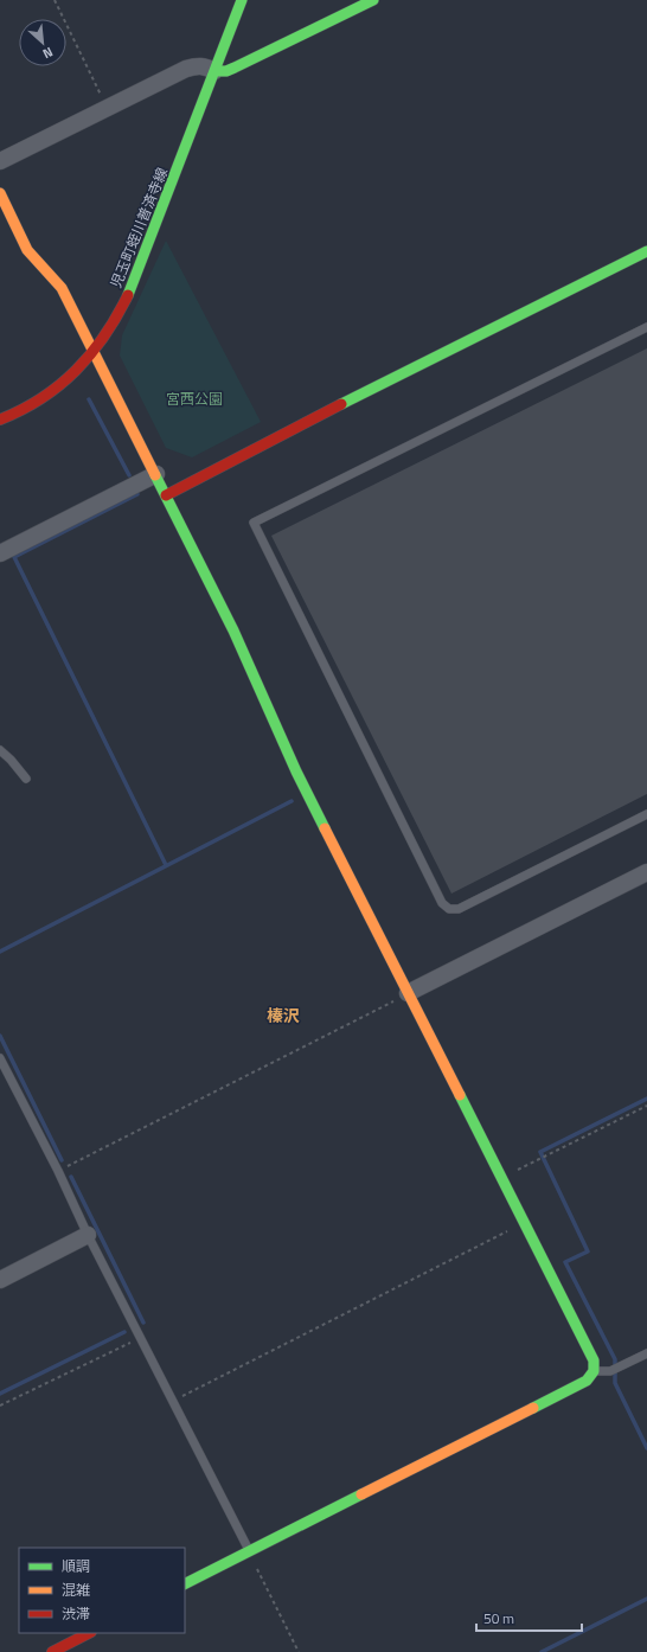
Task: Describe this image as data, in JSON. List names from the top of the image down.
{
  "streets": {
    "street": ["児玉町蛭川普済寺線"]
  },
  "districts": ["榛沢"],
  "parks": ["宮西公園"],
  "legend": ["順調", "混雑", "渋滞"],
  "scale_bar": "50 m",
  "north": "bottom right"
}
